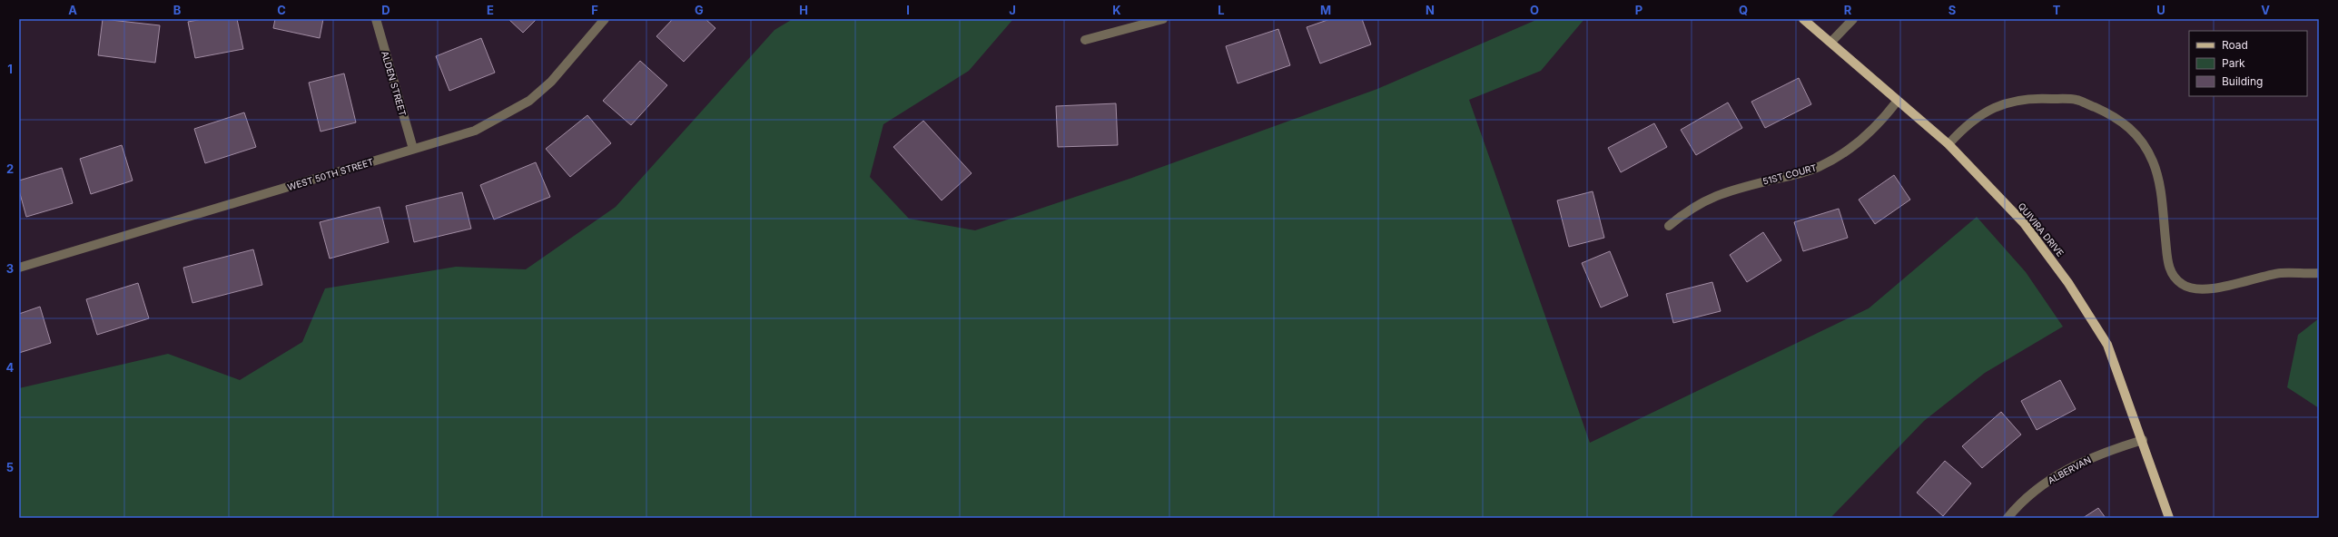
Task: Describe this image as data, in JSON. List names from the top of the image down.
{
  "streets": {
    "main road": ["QUIVIRA DRIVE"],
    "street": [
      "ALDEN STREET",
      "WEST 50TH STREET",
      "51ST COURT",
      "ALBERVAN"
    ]
  },
  "crossings": [
    ["ALDEN STREET", "WEST 50TH STREET"],
    ["51ST COURT", "QUIVIRA DRIVE"],
    ["QUIVIRA DRIVE", "ALBERVAN"]
  ],
  "legend": ["Road", "Park", "Building"],
  "grid": {
    "columns": [
      "A",
      "B",
      "C",
      "D",
      "E",
      "F",
      "G",
      "H",
      "I",
      "J",
      "K",
      "L",
      "M",
      "N",
      "O",
      "P",
      "Q",
      "R",
      "S",
      "T",
      "U",
      "V"
    ],
    "rows": [
      "1",
      "2",
      "3",
      "4",
      "5"
    ]
  }
}
